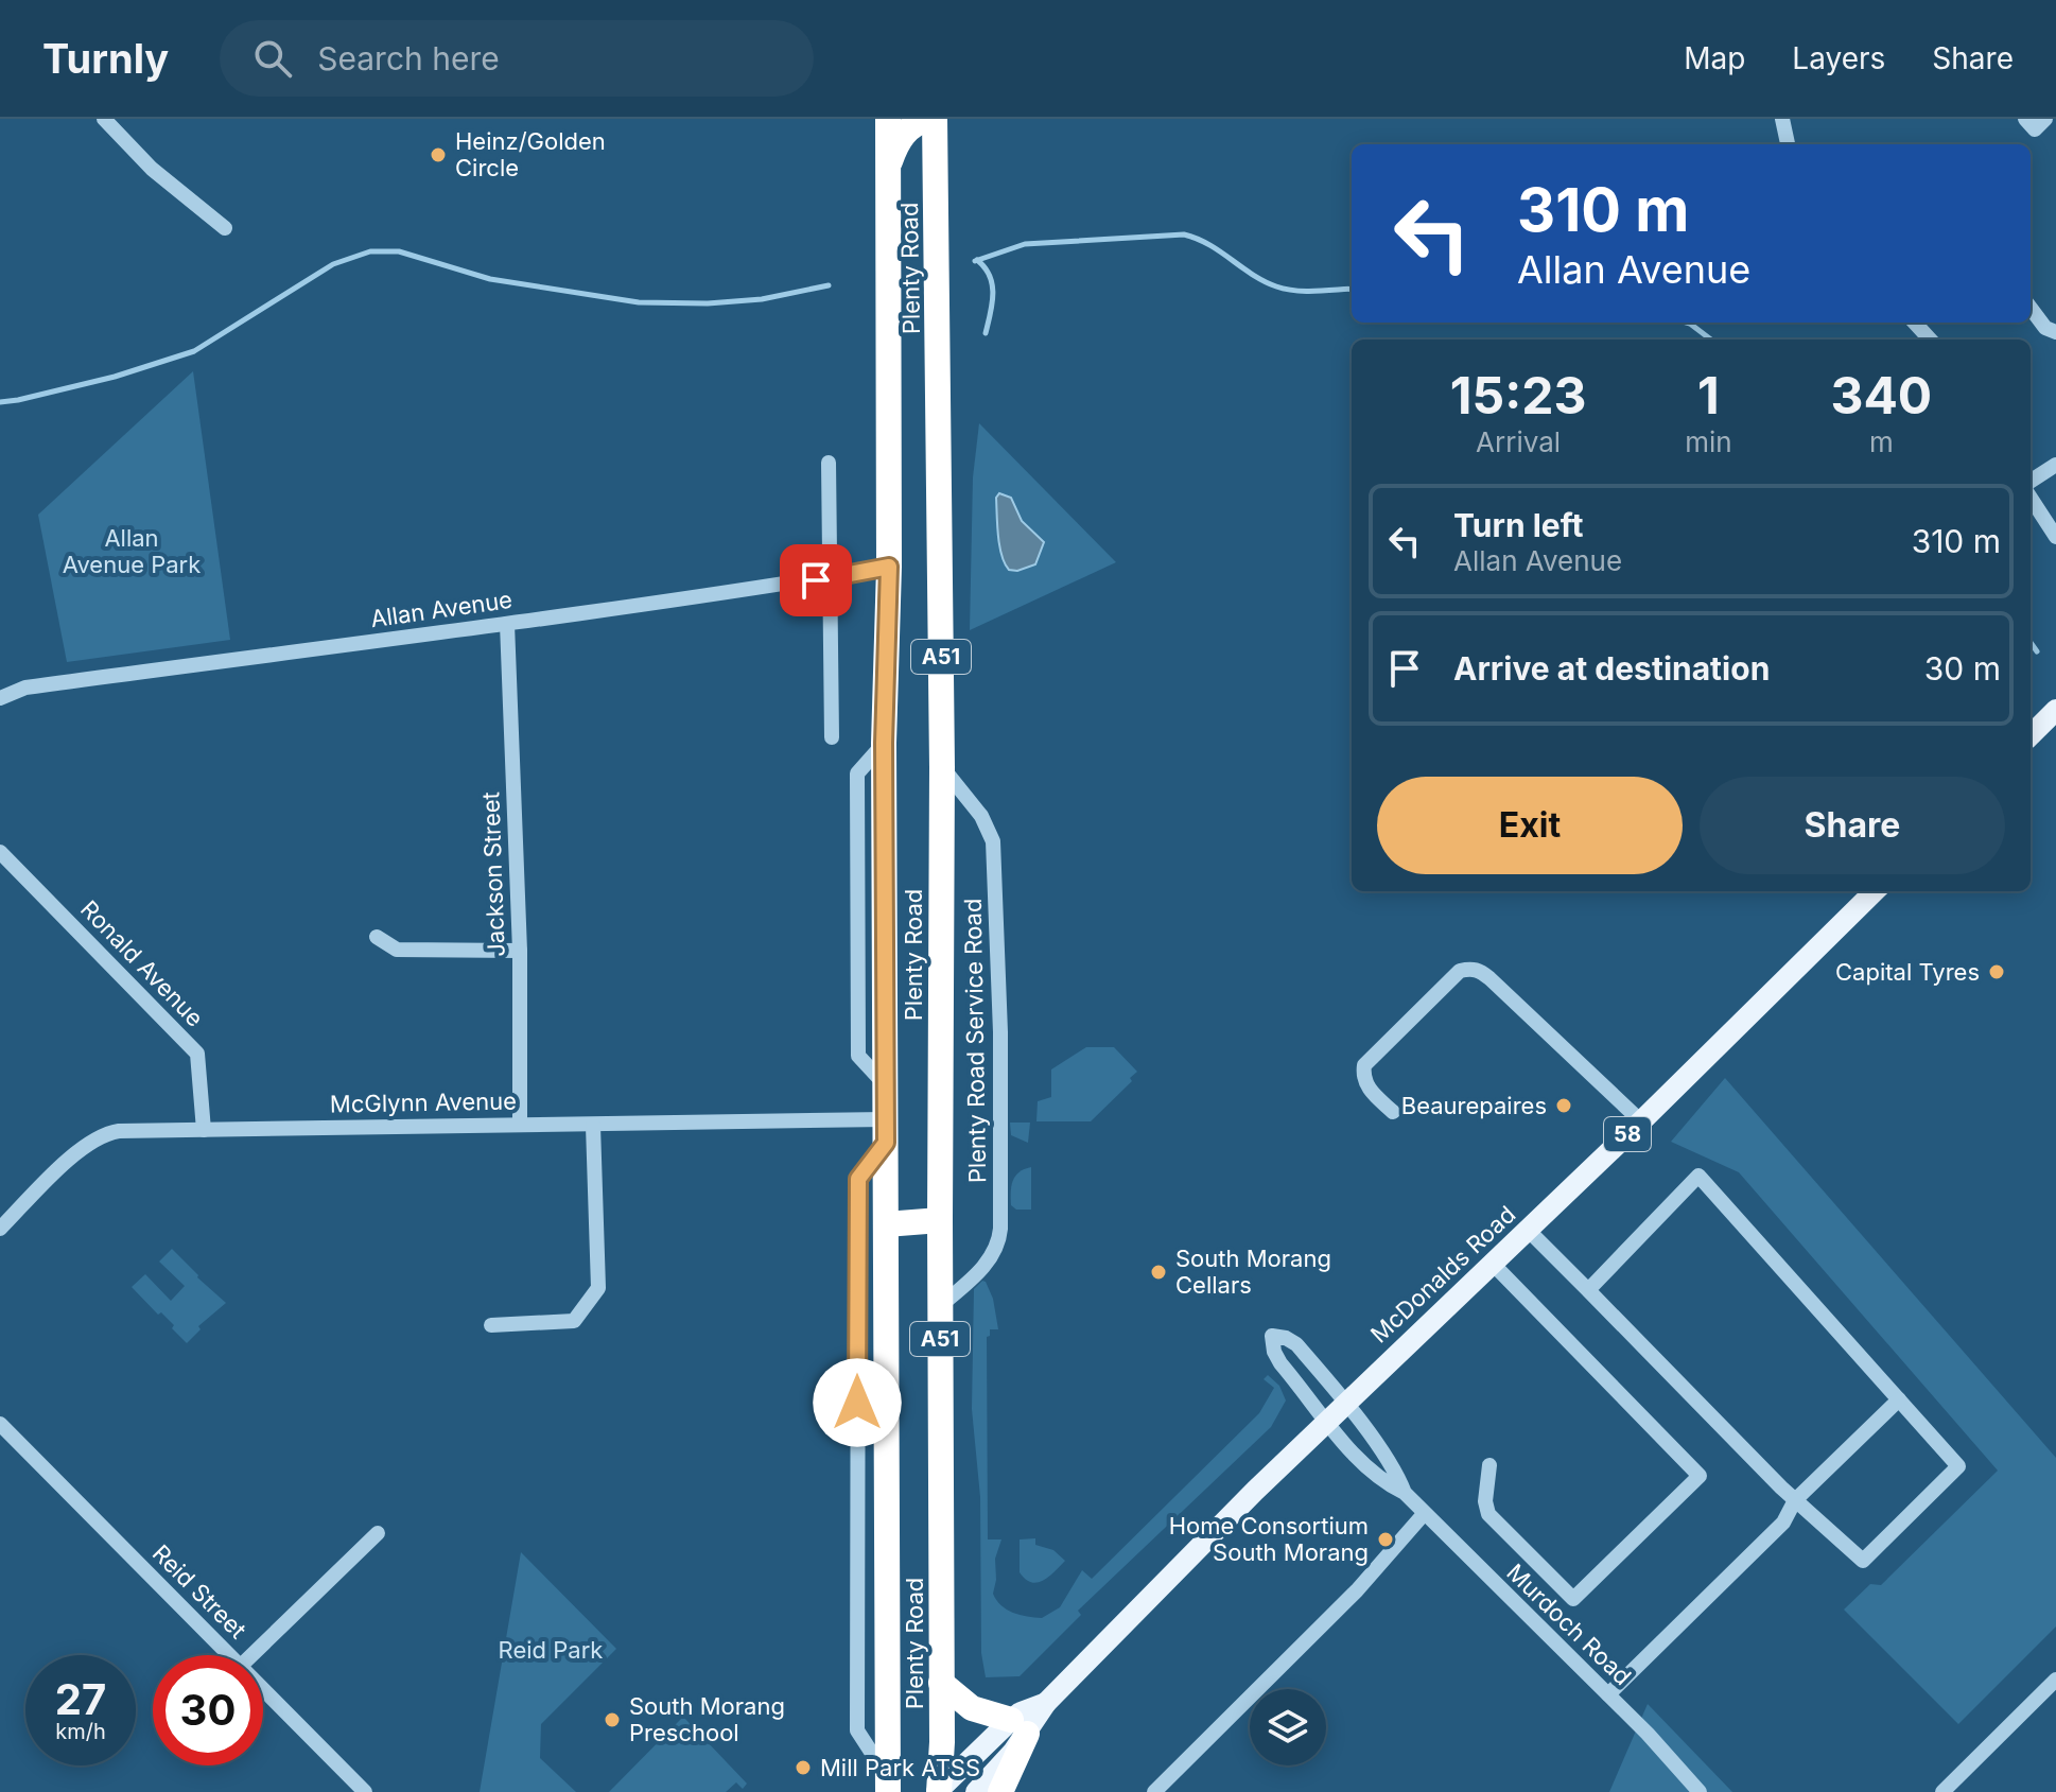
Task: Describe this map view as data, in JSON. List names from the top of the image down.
{
  "streets": {
    "highway": ["Plenty Road", "A51"],
    "main road": ["58", "McDonalds Road"],
    "street": [
      "Allan Avenue",
      "Jackson Street",
      "Ronald Avenue",
      "Plenty Road Service Road",
      "McGlynn Avenue",
      "Reid Street",
      "Murdoch Road"
    ]
  },
  "crossings": [
    ["Plenty Road", "Allan Avenue"],
    ["Plenty Road", "Plenty Road Service Road"],
    ["Plenty Road", "McGlynn Avenue"],
    ["Plenty Road", "McDonalds Road"],
    ["Allan Avenue", "Jackson Street"],
    ["Jackson Street", "McGlynn Avenue"],
    ["Ronald Avenue", "McGlynn Avenue"],
    ["McDonalds Road", "Murdoch Road"]
  ],
  "parks": ["Allan Avenue Park", "Reid Park"],
  "places": [
    "Heinz/Golden Circle",
    "Capital Tyres",
    "Beaurepaires",
    "South Morang Cellars",
    "Home Consortium South Morang",
    "South Morang Preschool",
    "Mill Park ATSS"
  ],
  "page": {
    "header": "Turnly",
    "search": "Search here",
    "nav": ["Map", "Layers", "Share"],
    "turn": ["310 m", "Allan Avenue"],
    "eta": [
      "15:23",
      "Arrival",
      "1",
      "min",
      "340",
      "m"
    ],
    "list": [
      {
        "name": "Turn left",
        "note": "Allan Avenue",
        "value": "310 m"
      },
      {
        "name": "Arrive at destination",
        "value": "30 m"
      }
    ],
    "buttons": ["Exit", "Share"],
    "speed": "27 km/h",
    "limit": "30"
  }
}
